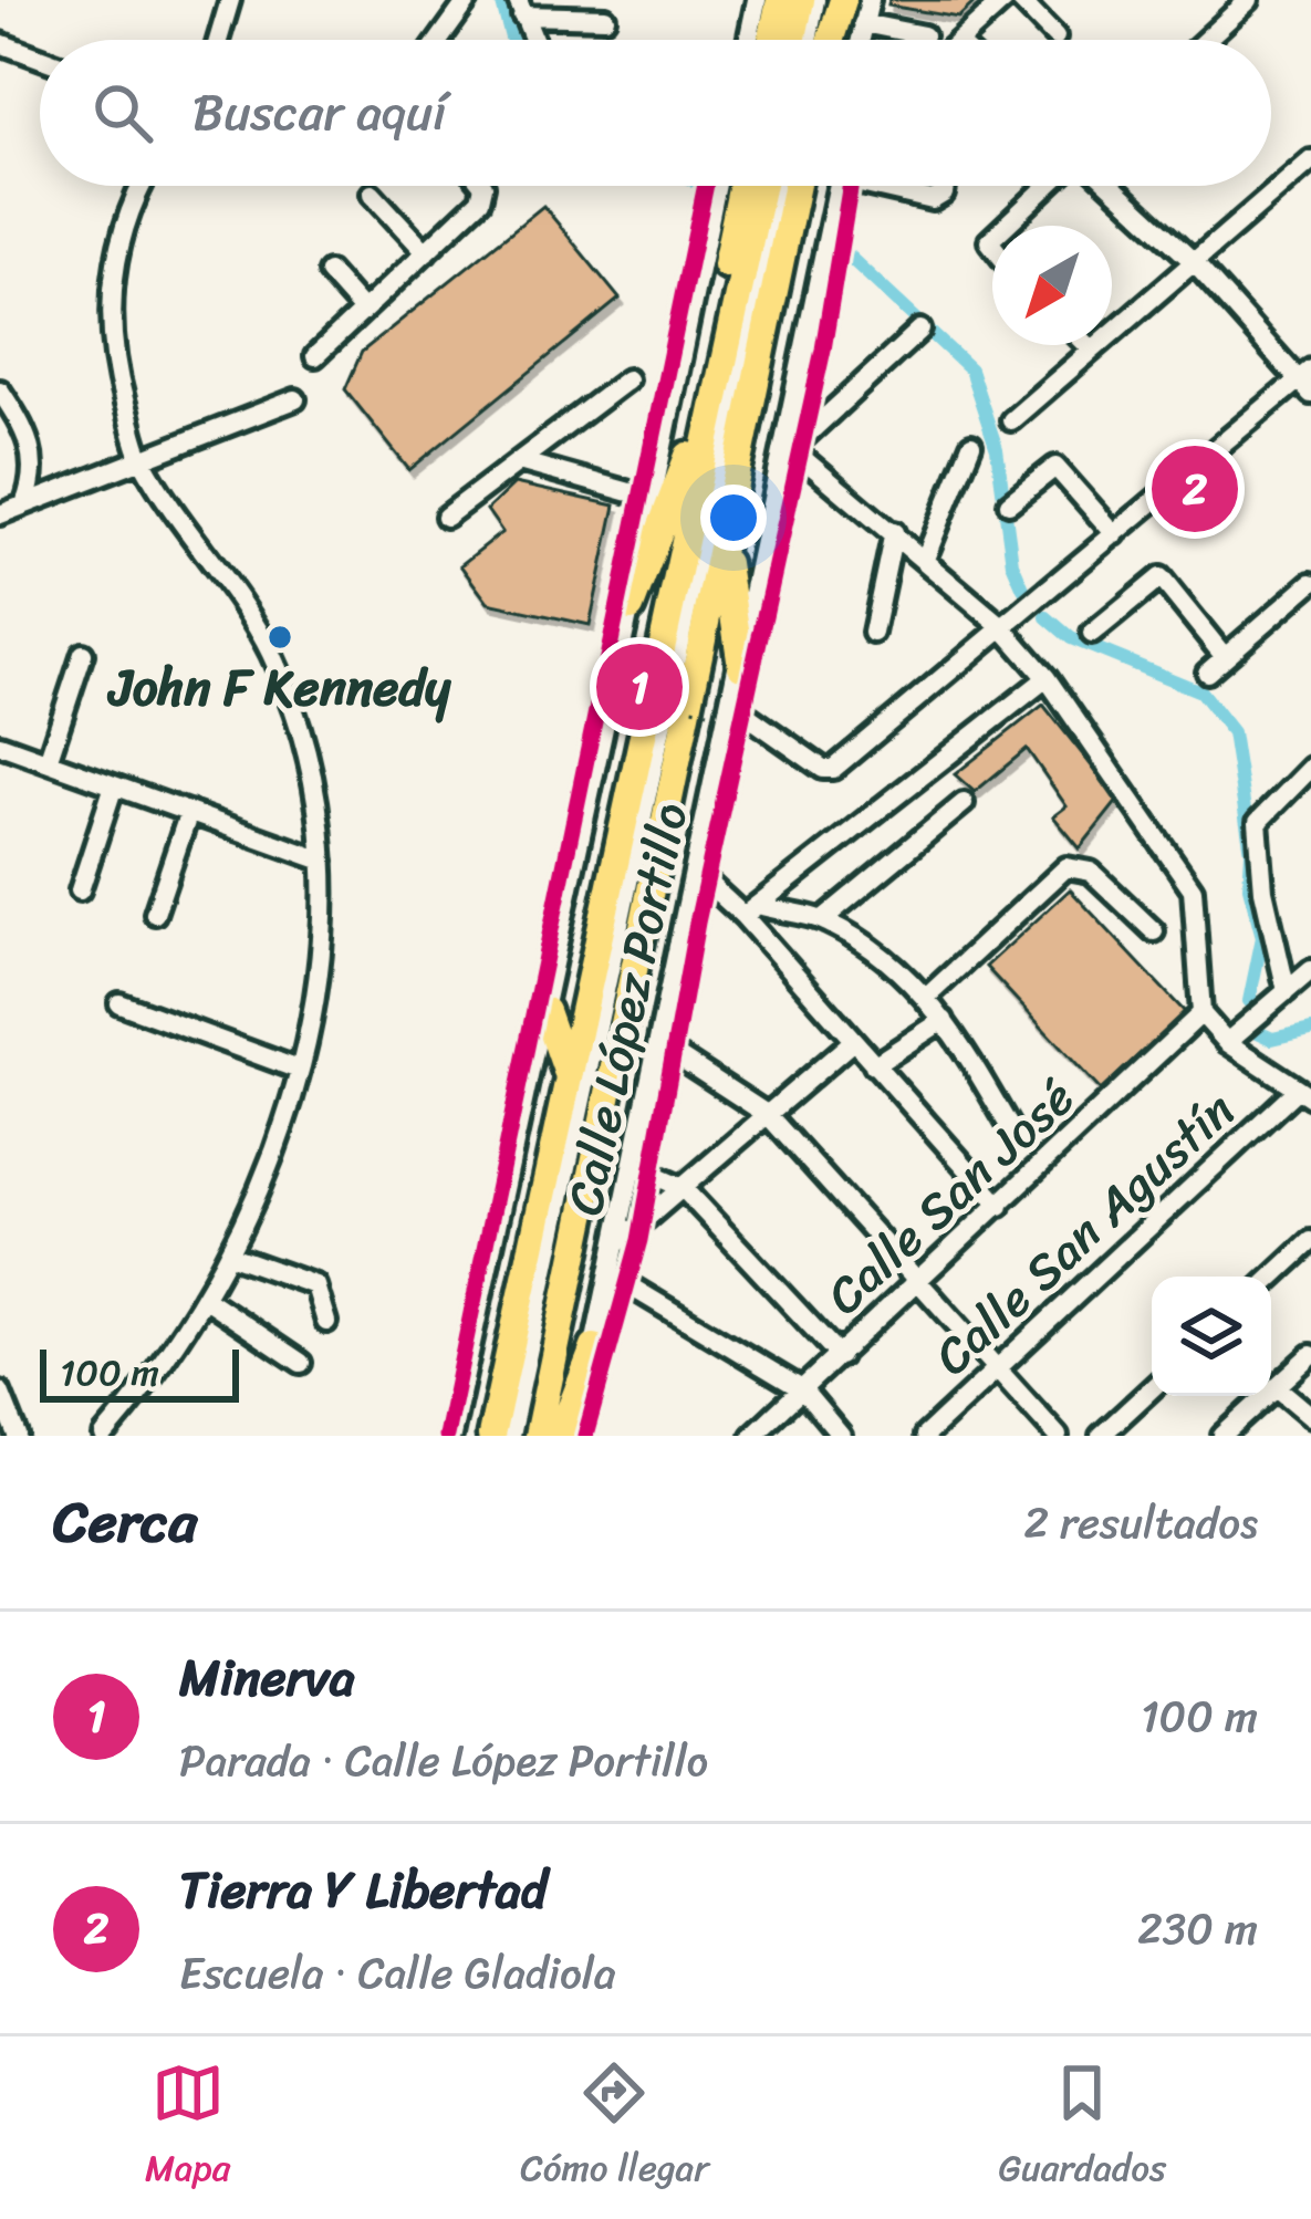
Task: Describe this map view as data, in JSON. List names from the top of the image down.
{
  "streets": {
    "street": ["Calle López Portillo", "Calle San José", "Calle San Agustín"]
  },
  "places": ["John F Kennedy"],
  "scale_bar": "100 m",
  "north": "bottom left",
  "page": {
    "search": "Buscar aquí",
    "pins": ["2", "1"],
    "scale": "100 m",
    "heading": ["Cerca", "2 resultados"],
    "list": [
      {
        "mark": "1",
        "name": "Minerva",
        "note": "Parada · Calle López Portillo",
        "value": "100 m"
      },
      {
        "mark": "2",
        "name": "Tierra Y Libertad",
        "note": "Escuela · Calle Gladiola",
        "value": "230 m"
      }
    ],
    "nav": ["Mapa", "Cómo llegar", "Guardados"]
  }
}
